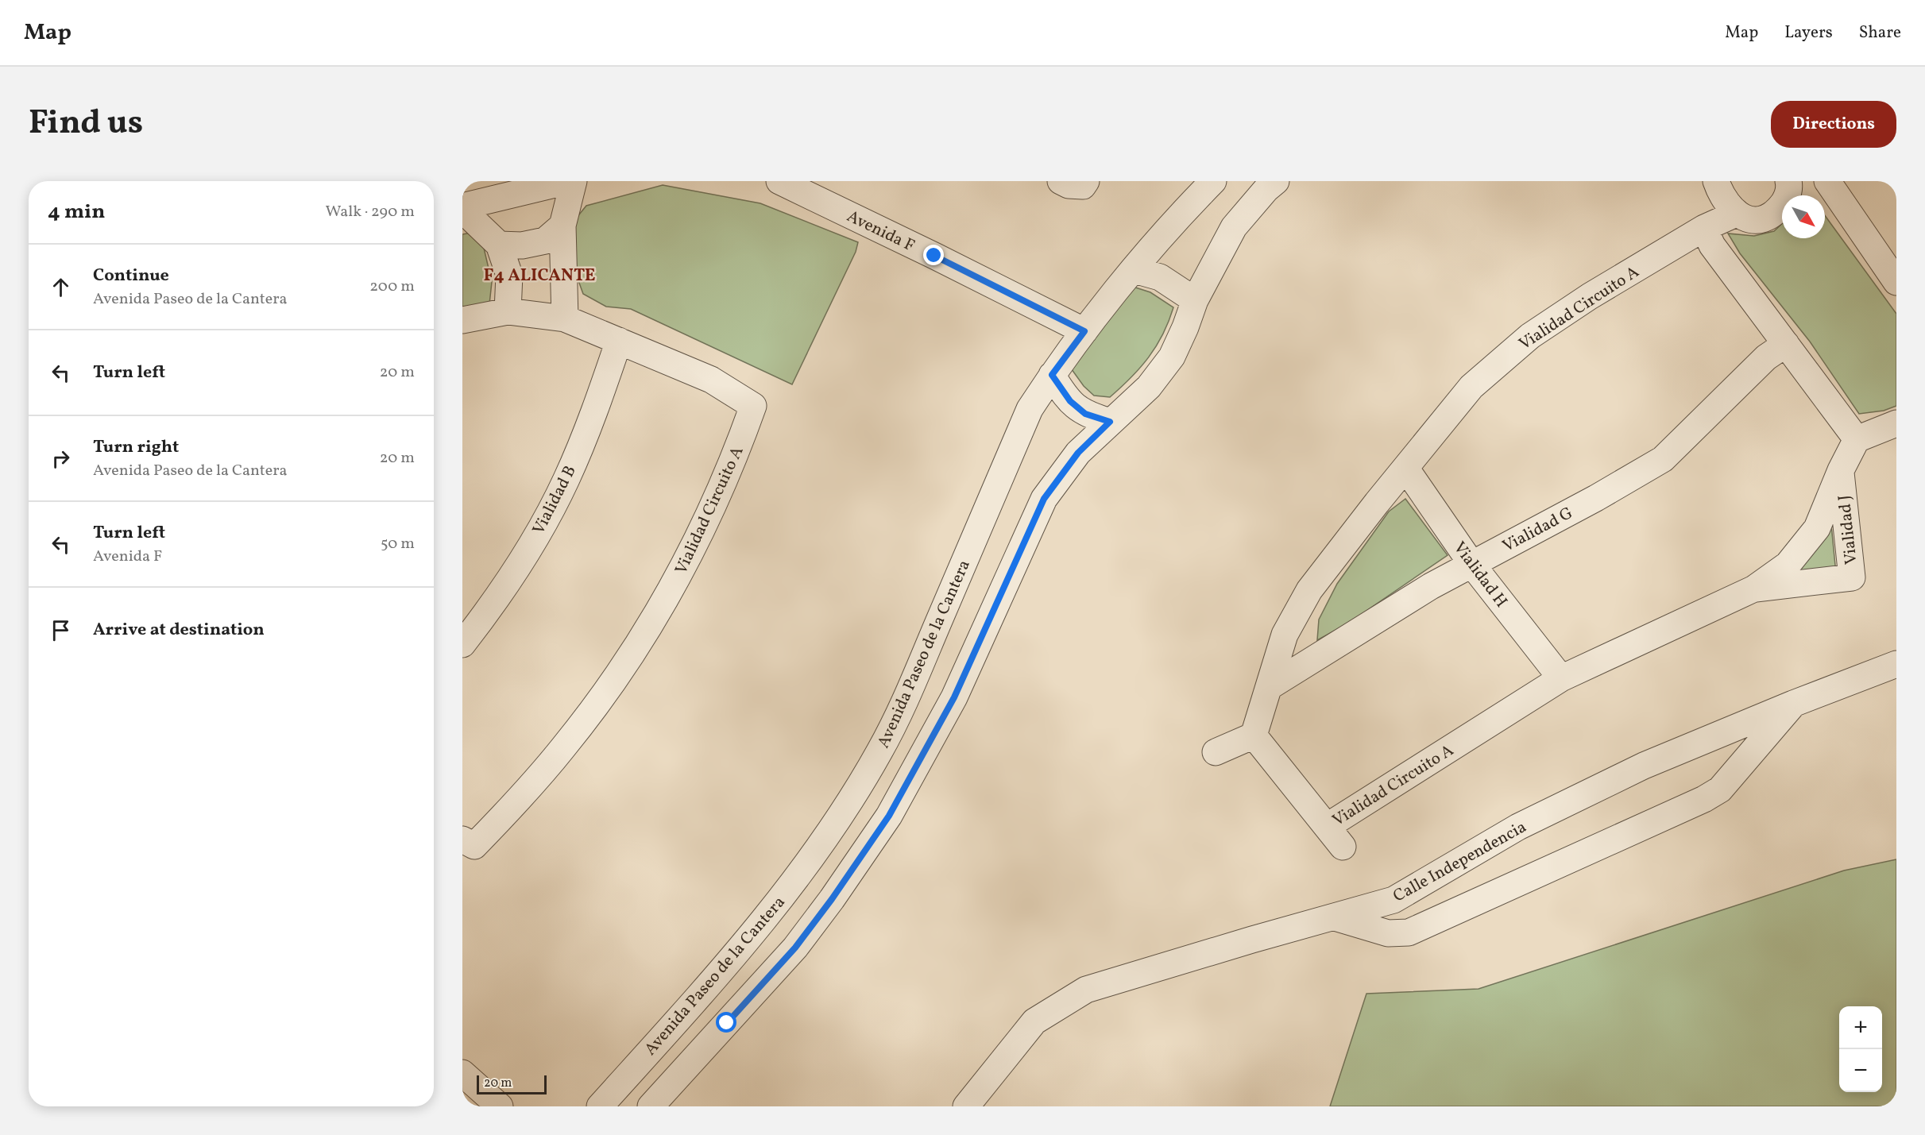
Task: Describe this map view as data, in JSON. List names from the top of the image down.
{
  "streets": {
    "street": [
      "Avenida F",
      "Vialidad Circuito A",
      "Vialidad B",
      "Vialidad G",
      "Vialidad J",
      "Vialidad H",
      "Avenida Paseo de la Cantera",
      "Calle Independencia"
    ]
  },
  "crossings": [
    ["Avenida F", "Avenida Paseo de la Cantera"],
    ["Vialidad Circuito A", "Vialidad B"],
    ["Vialidad Circuito A", "Vialidad G"],
    ["Vialidad Circuito A", "Vialidad J"],
    ["Vialidad Circuito A", "Vialidad H"],
    ["Vialidad G", "Vialidad H"]
  ],
  "districts": ["F4 ALICANTE"],
  "scale_bar": "20 m",
  "north": "bottom right",
  "page": {
    "header": "Map",
    "nav": ["Map", "Layers", "Share"],
    "title": "Find us",
    "buttons": "Directions",
    "heading": ["4 min", "Walk · 290 m"],
    "list": [
      ["Continue", "Avenida Paseo de la Cantera", "200 m"],
      ["Turn left", "20 m"],
      ["Turn right", "Avenida Paseo de la Cantera", "20 m"],
      ["Turn left", "Avenida F", "50 m"],
      "Arrive at destination"
    ],
    "map_buttons": ["+", "−"],
    "scale": "20 m"
  }
}
